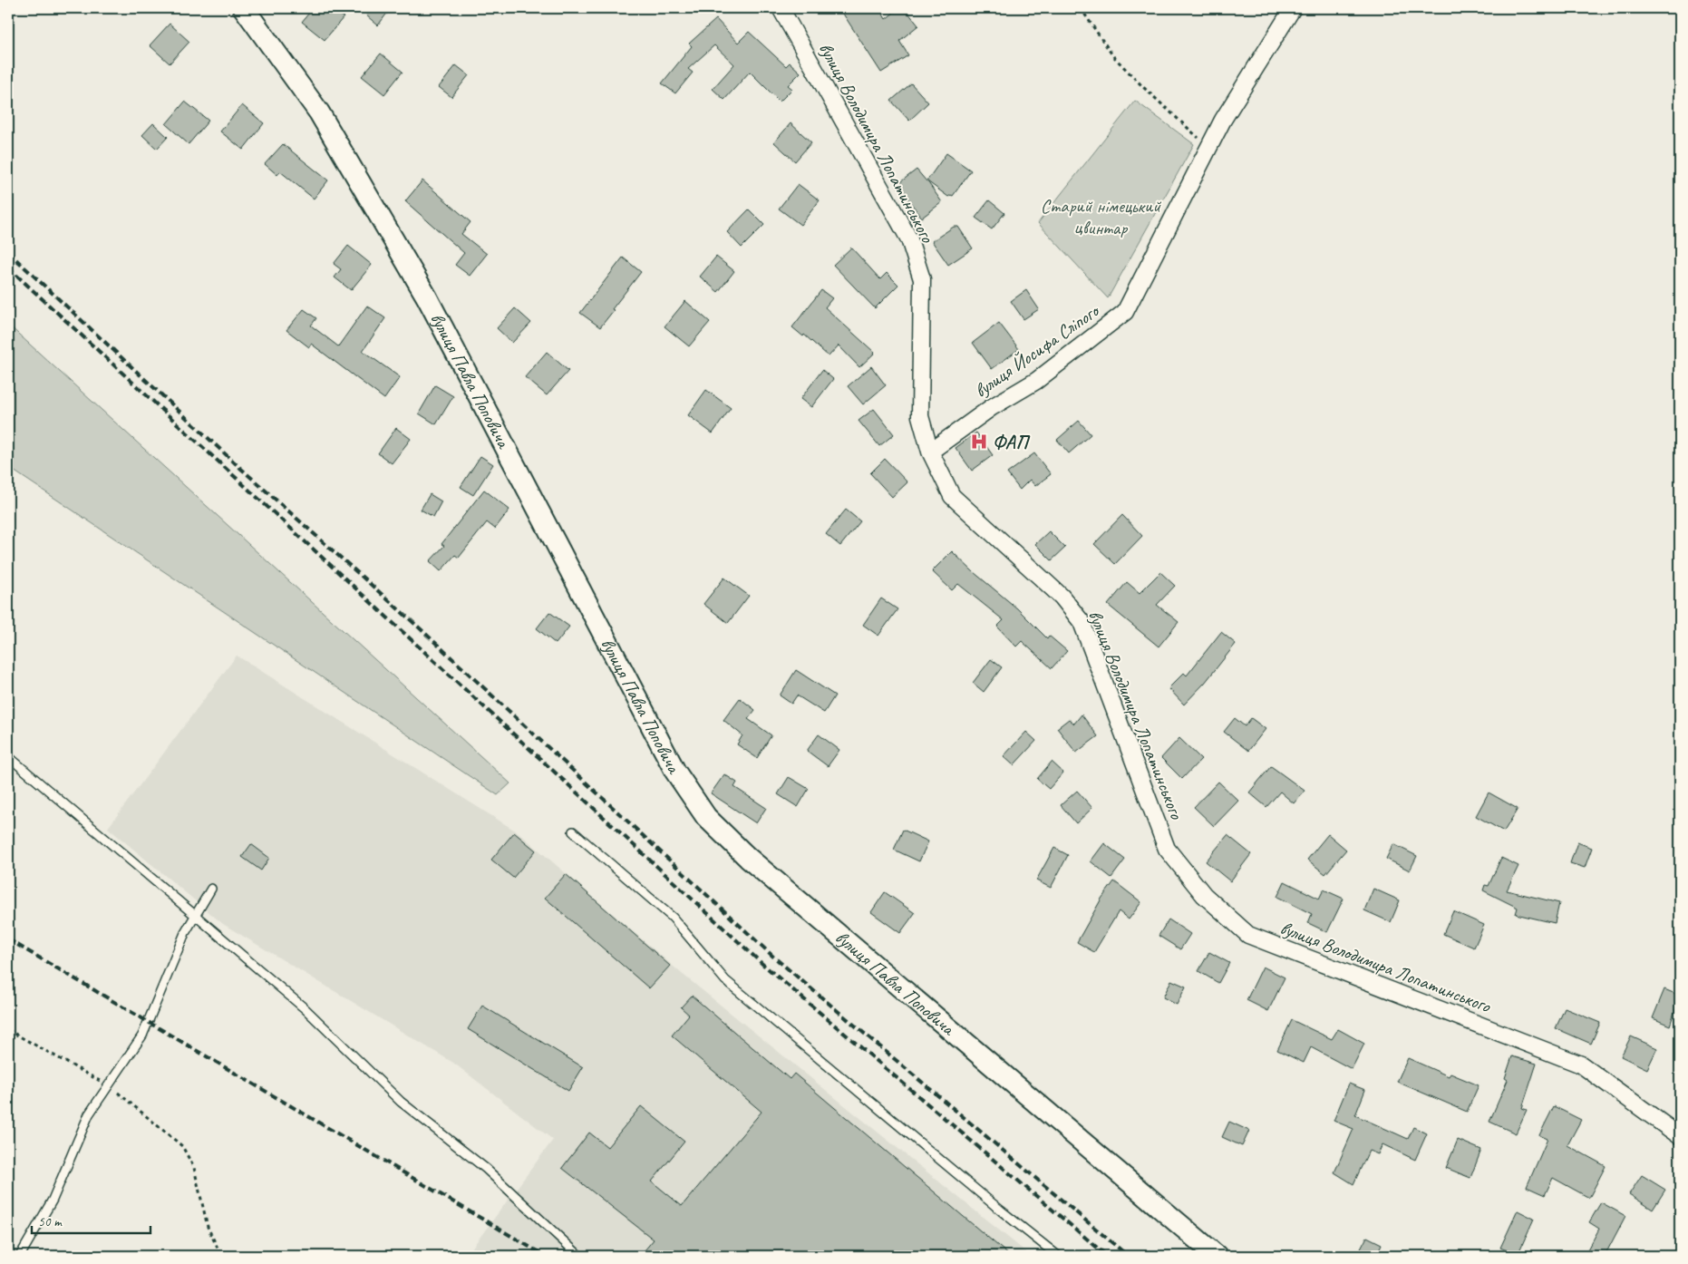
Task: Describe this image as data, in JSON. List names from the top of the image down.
{
  "streets": {
    "street": ["вулиця Володимира Лопатинського", "вулиця Йосифа Сліпого", "вулиця Павла Поповича"]
  },
  "crossings": [
    ["вулиця Володимира Лопатинського", "вулиця Йосифа Сліпого"]
  ],
  "parks": ["Старий німецький цвинтар"],
  "places": {
    "hospital": ["ФАП"]
  },
  "scale_bar": "50 m"
}
